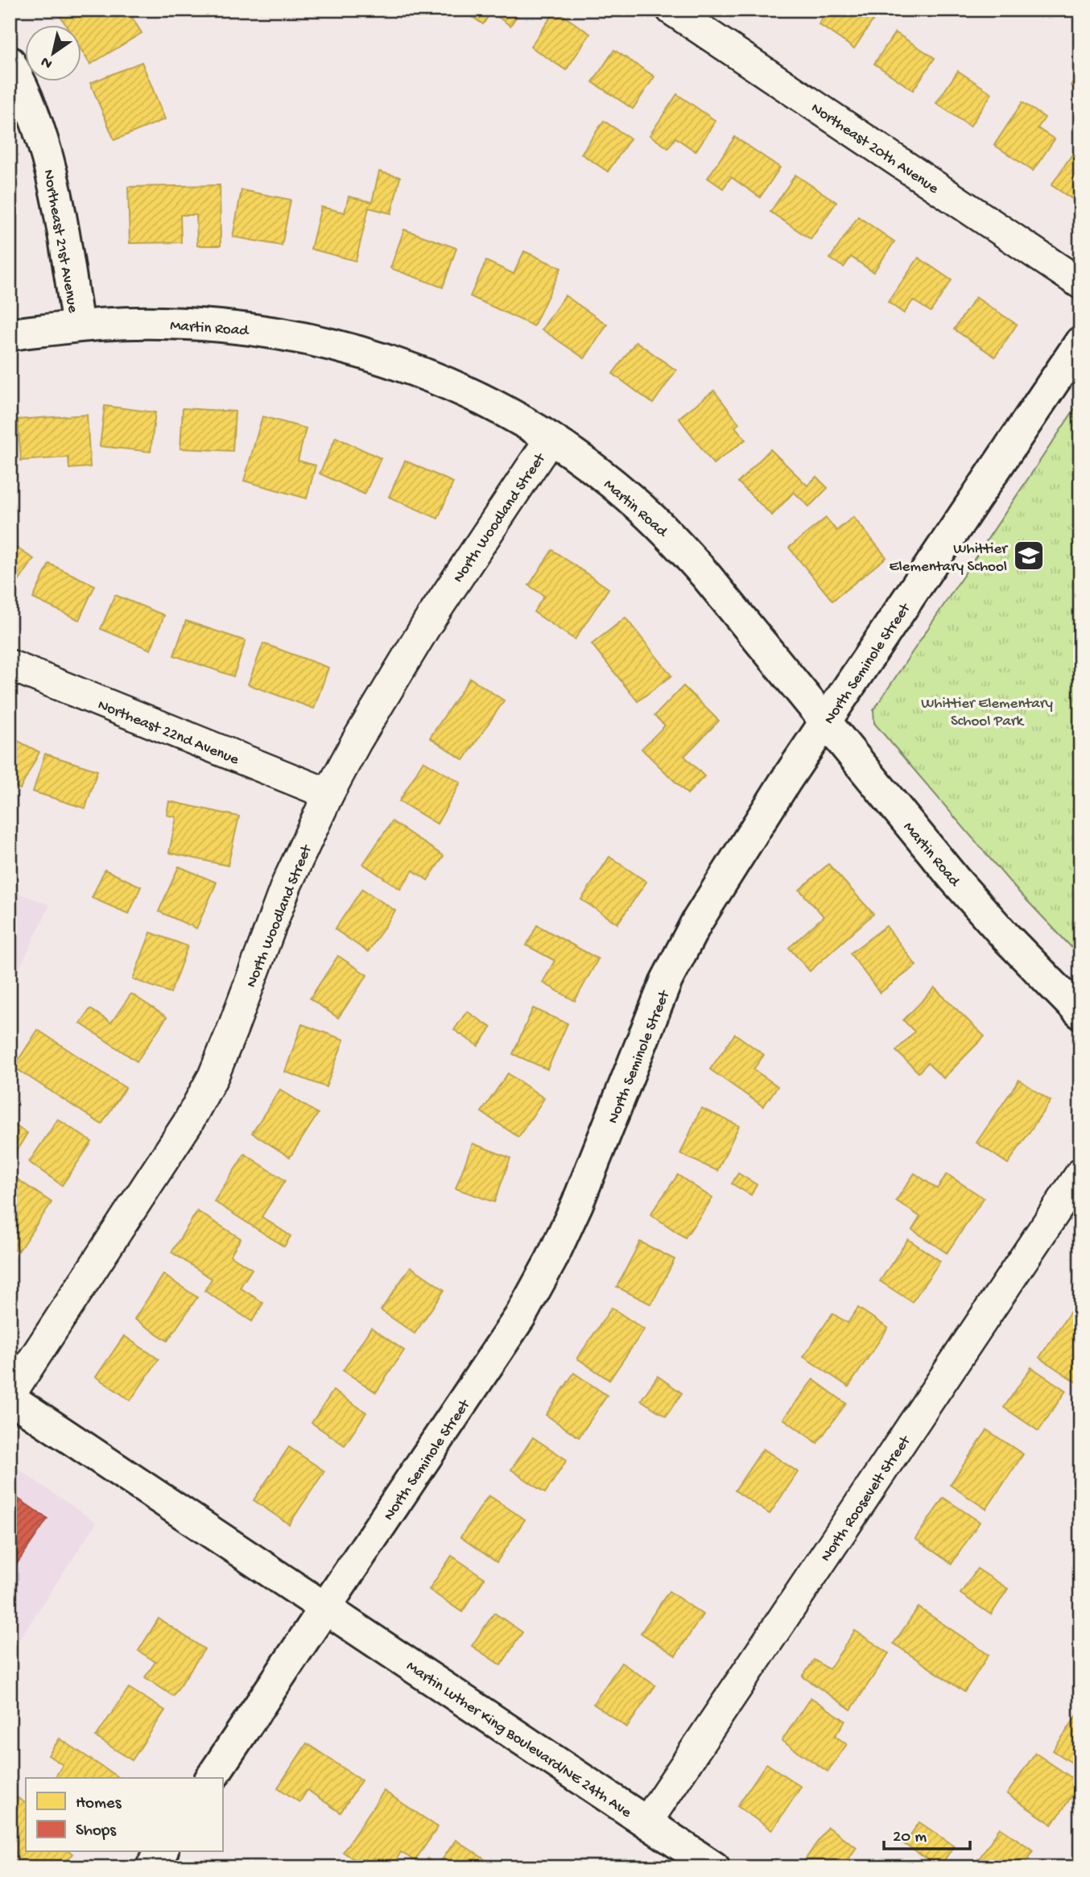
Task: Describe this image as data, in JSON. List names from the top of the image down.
{
  "streets": {
    "street": [
      "Northeast 20th Avenue",
      "Northeast 21st Avenue",
      "Martin Road",
      "North Woodland Street",
      "North Seminole Street",
      "Northeast 22nd Avenue",
      "North Roosevelt Street",
      "Martin Luther King Boulevard/NE 24th Ave"
    ]
  },
  "crossings": [
    ["Northeast 21st Avenue", "Martin Road"],
    ["Martin Road", "North Woodland Street"],
    ["Martin Road", "North Seminole Street"],
    ["North Woodland Street", "Northeast 22nd Avenue"],
    ["North Woodland Street", "Martin Luther King Boulevard/NE 24th Ave"],
    ["North Seminole Street", "Martin Luther King Boulevard/NE 24th Ave"],
    ["North Roosevelt Street", "Martin Luther King Boulevard/NE 24th Ave"]
  ],
  "parks": ["Whittier Elementary School Park"],
  "places": {
    "school or university": ["Whittier Elementary School"]
  },
  "legend": ["Homes", "Shops"],
  "scale_bar": "20 m",
  "north": "bottom left"
}
